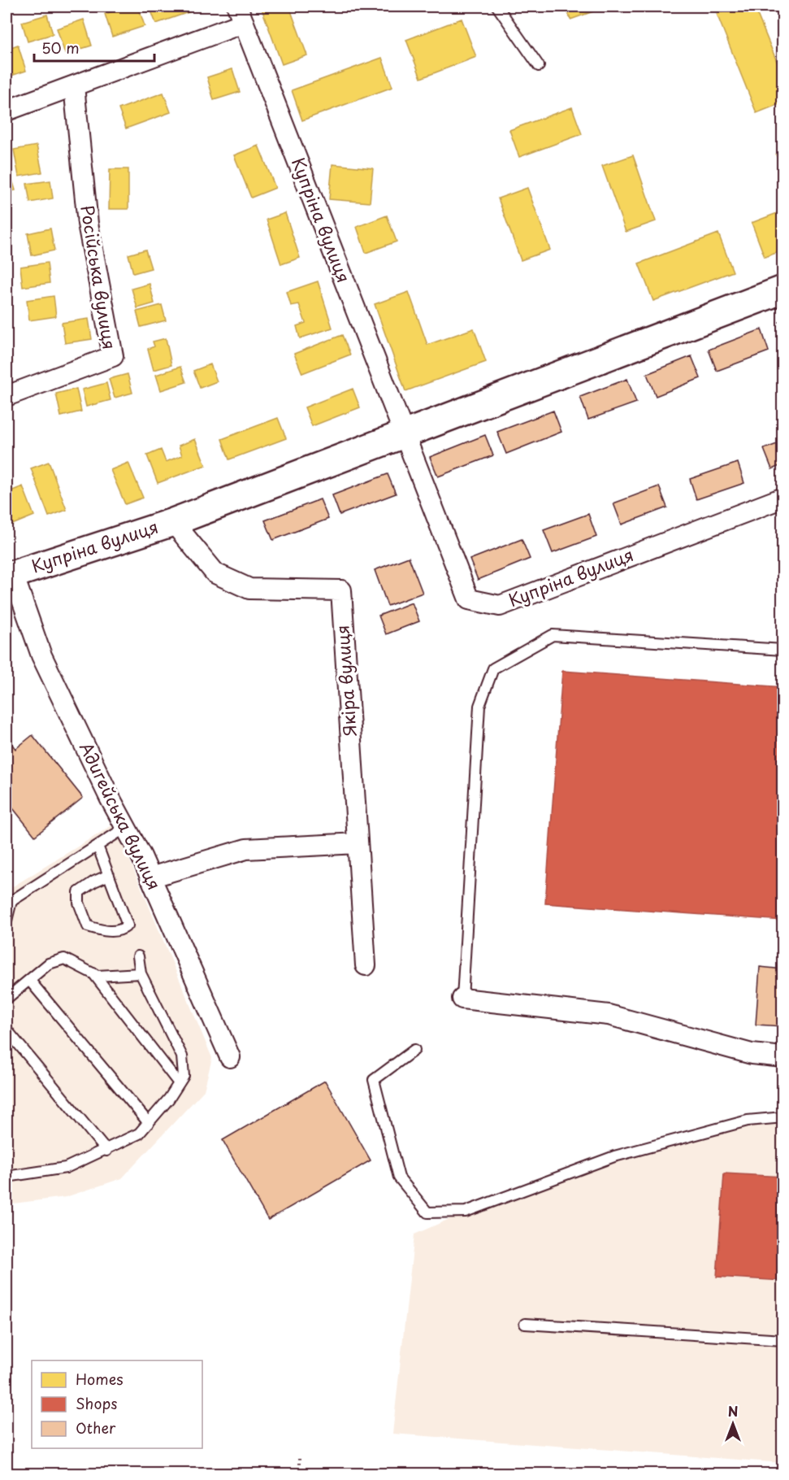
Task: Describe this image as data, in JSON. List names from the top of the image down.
{
  "streets": {
    "main road": ["Купріна вулиця"],
    "street": ["Російська вулиця", "Якіра вулиця", "Адигейська вулиця"]
  },
  "crossings": [
    ["Купріна вулиця", "Якіра вулиця"],
    ["Купріна вулиця", "Адигейська вулиця"]
  ],
  "legend": ["Homes", "Shops", "Other"],
  "scale_bar": "50 m",
  "north": "top"
}
